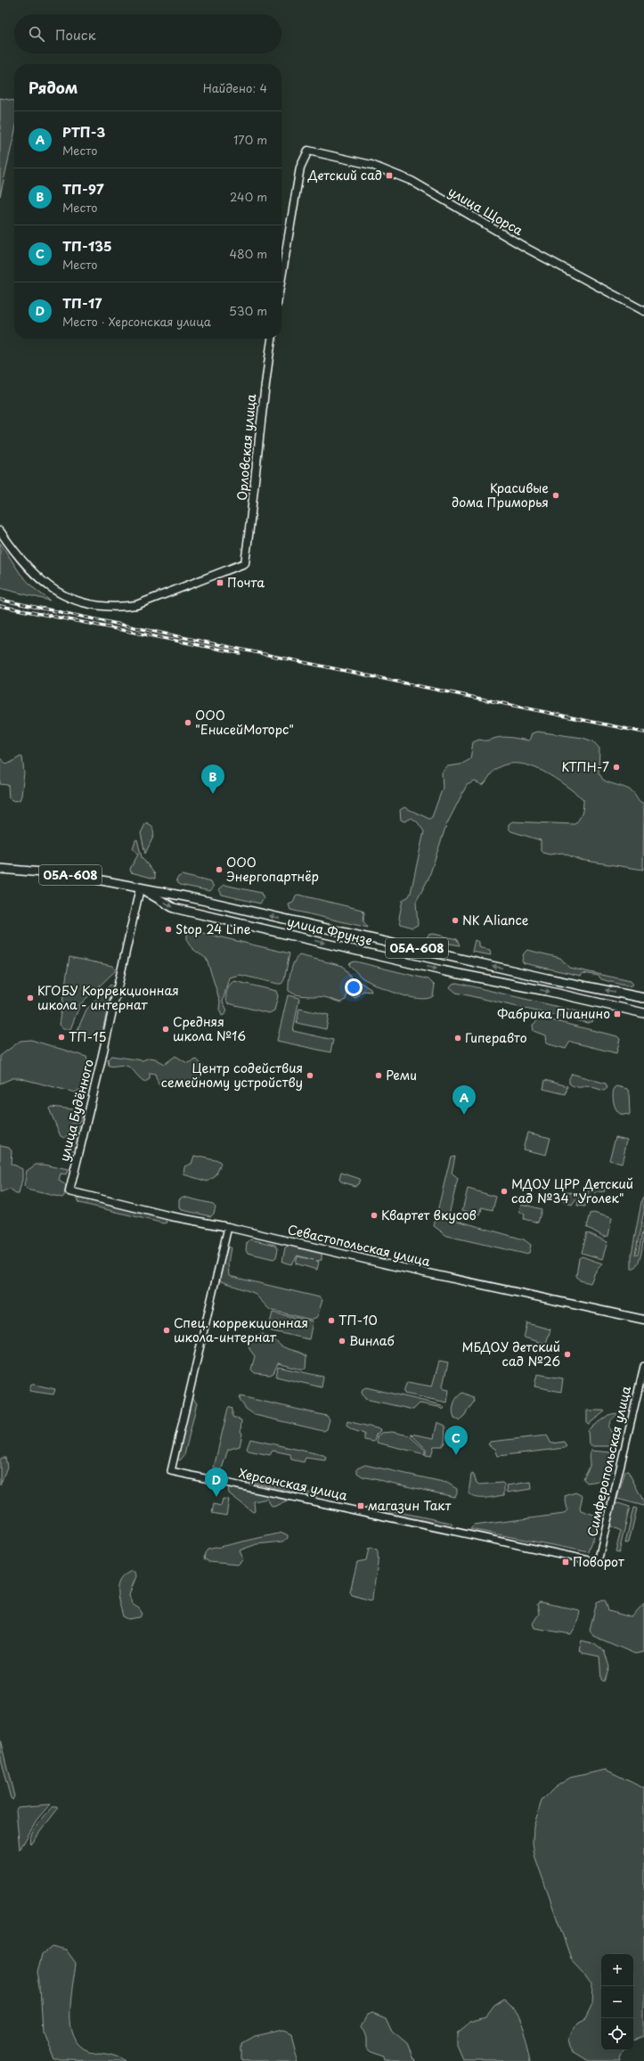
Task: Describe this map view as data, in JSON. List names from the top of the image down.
{
  "streets": {
    "main road": [
      "улица Щорса",
      "Орловская улица",
      "05А-608",
      "улица Фрунзе",
      "улица Будённого",
      "Севастопольская улица"
    ],
    "street": ["Симферопольская улица", "Херсонская улица"]
  },
  "crossings": [
    ["улица Фрунзе", "улица Будённого"],
    ["улица Будённого", "Севастопольская улица"],
    ["Севастопольская улица", "Херсонская улица"],
    ["Симферопольская улица", "Херсонская улица"]
  ],
  "places": {
    "transit": [
      "Детский сад",
      "Почта",
      "Фабрика Пианино",
      "магазин Такт",
      "Поворот"
    ],
    "other": [
      "Красивые дома Приморья",
      "ООО \"ЕнисейМоторс\"",
      "КТПН-7",
      "ООО Энергопартнёр",
      "NK Aliance",
      "Stop 24 Line",
      "КГОБУ Коррекционная школа - интернат",
      "Средняя школа №16",
      "ТП-15",
      "Гиперавто",
      "Центр содействия семейному устройству",
      "Реми",
      "МДОУ ЦРР Детский сад №34 \"Уголек\"",
      "Квартет вкусов",
      "ТП-10",
      "Спец. коррекционная школа-интернат",
      "Винлаб",
      "МБДОУ детский сад №26"
    ]
  },
  "page": {
    "search": "Поиск",
    "heading": ["Рядом", "Найдено: 4"],
    "list": [
      {
        "mark": "A",
        "name": "РТП-3",
        "note": "Место",
        "value": "170 m"
      },
      {
        "mark": "B",
        "name": "ТП-97",
        "note": "Место",
        "value": "240 m"
      },
      {
        "mark": "C",
        "name": "ТП-135",
        "note": "Место",
        "value": "480 m"
      },
      {
        "mark": "D",
        "name": "ТП-17",
        "note": "Место · Херсонская улица",
        "value": "530 m"
      }
    ],
    "pins": [
      "B",
      "A",
      "C",
      "D"
    ],
    "map_buttons": ["+", "−"]
  }
}
